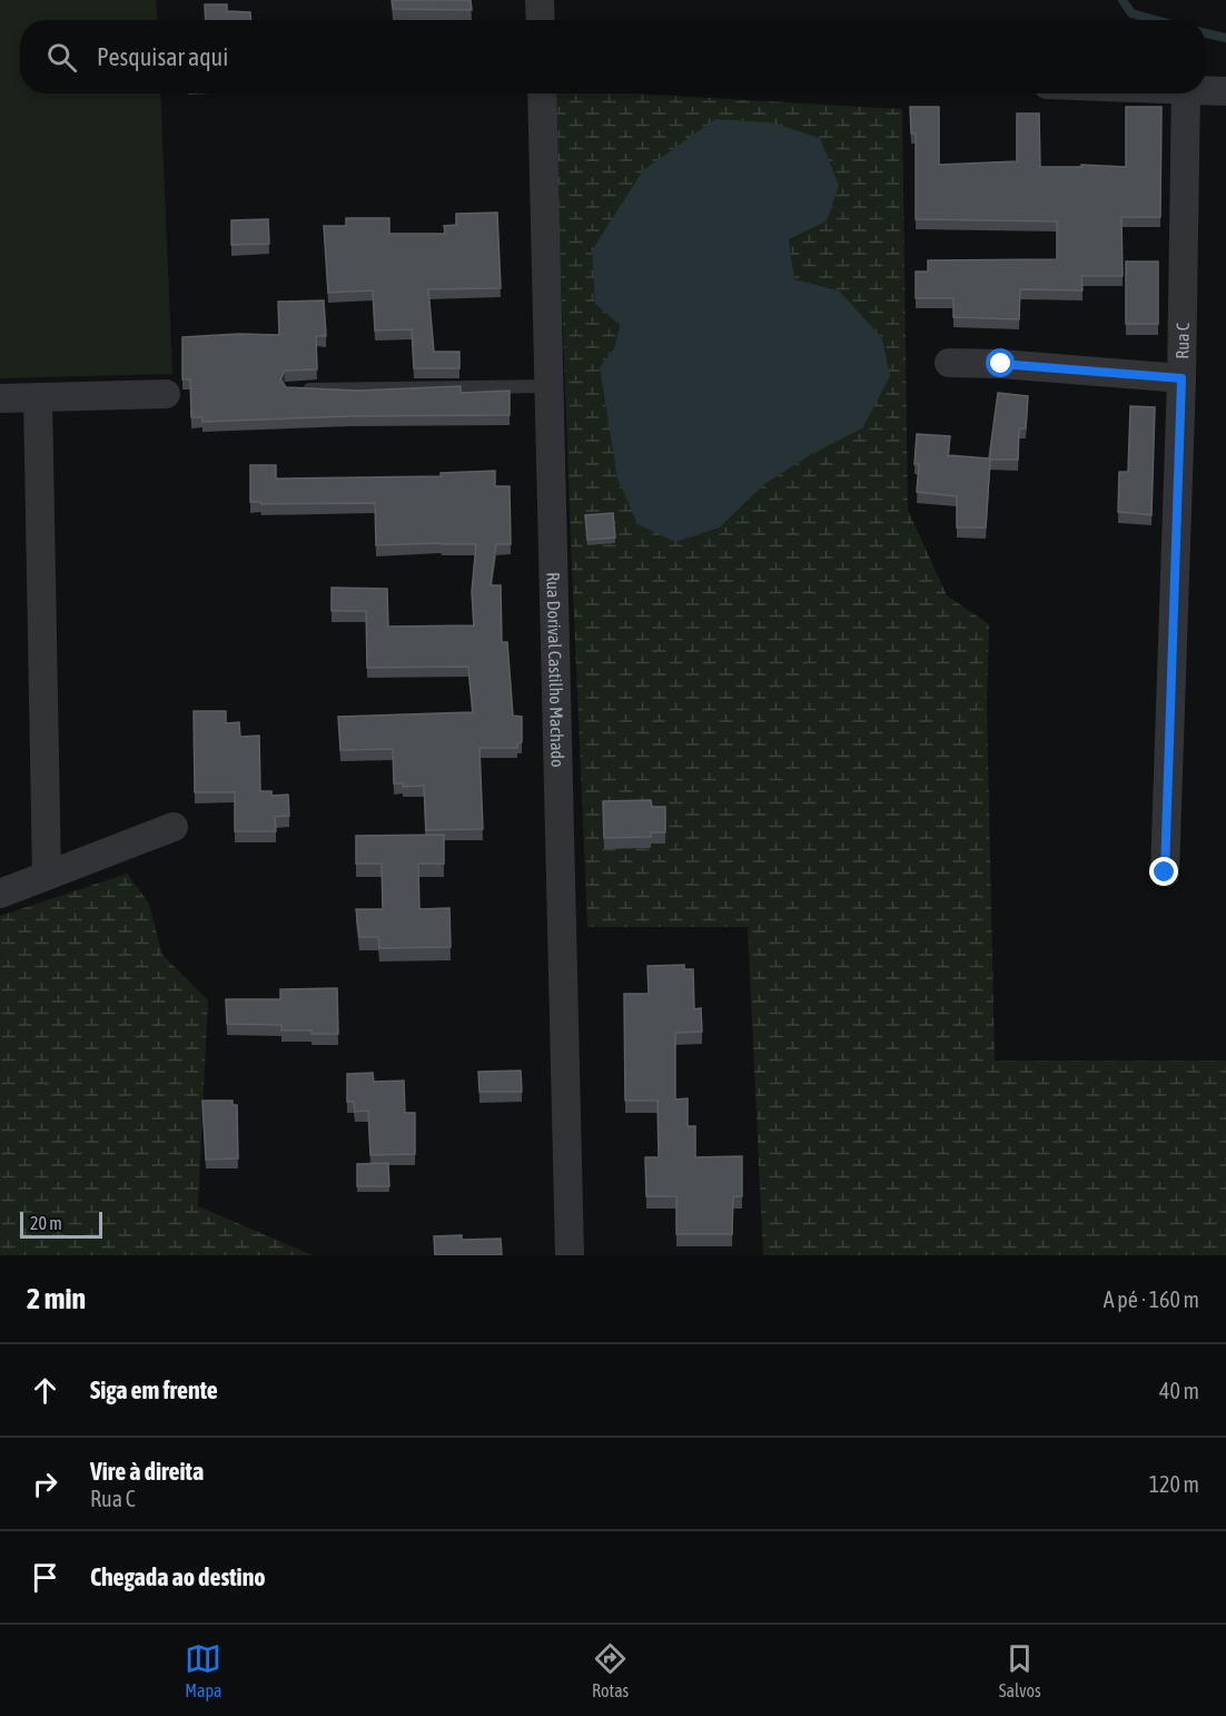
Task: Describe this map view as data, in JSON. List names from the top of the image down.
{
  "streets": {
    "street": ["Rua C", "Rua Dorival Castilho Machado"]
  },
  "scale_bar": "20 m",
  "page": {
    "search": "Pesquisar aqui",
    "scale": "20 m",
    "heading": ["2 min", "A pé · 160 m"],
    "list": [
      ["Siga em frente", "40 m"],
      ["Vire à direita", "Rua C", "120 m"],
      "Chegada ao destino"
    ],
    "nav": ["Mapa", "Rotas", "Salvos"]
  }
}
